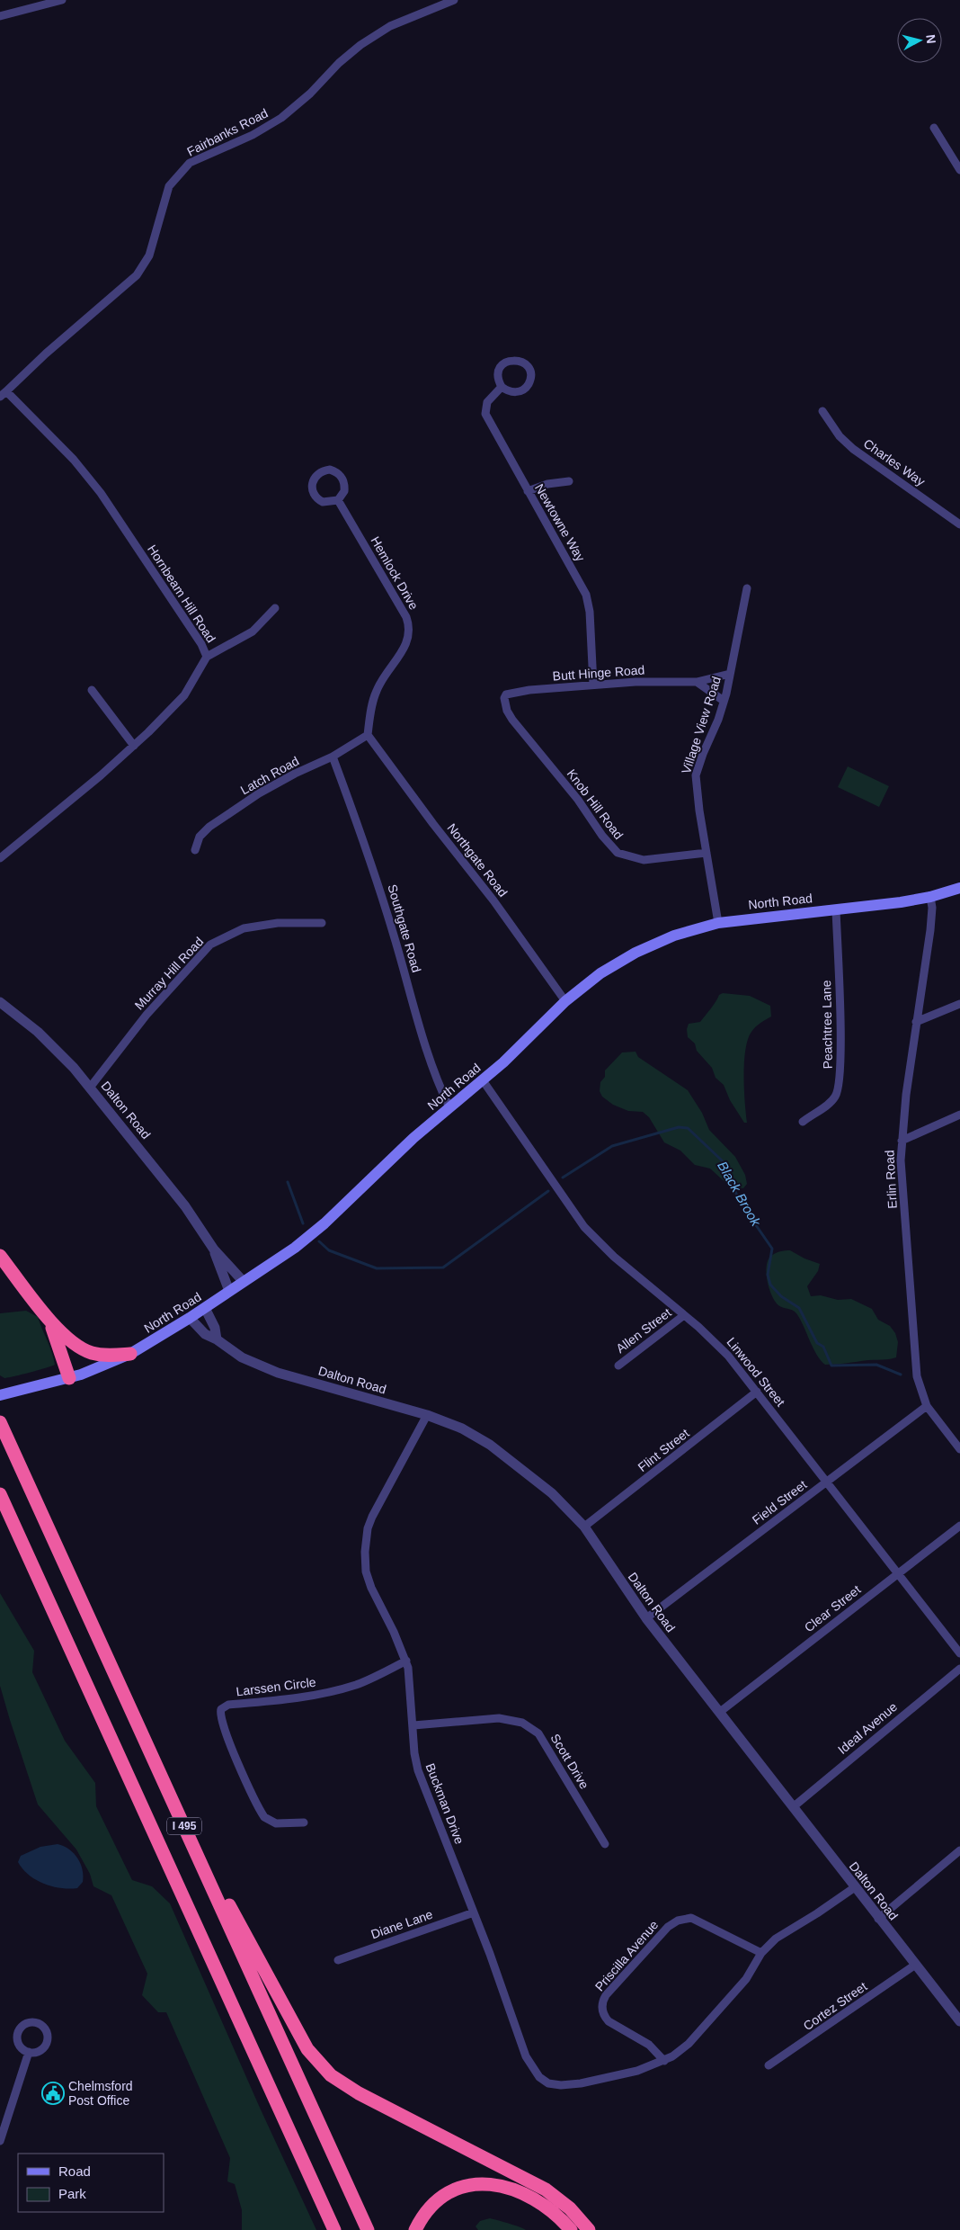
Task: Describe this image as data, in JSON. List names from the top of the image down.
{
  "streets": {
    "highway": ["I 495"],
    "main road": ["North Road"],
    "street": [
      "Fairbanks Road",
      "Charles Way",
      "Newtowne Way",
      "Hemlock Drive",
      "Hornbeam Hill Road",
      "Butt Hinge Road",
      "Village View Road",
      "Latch Road",
      "Knob Hill Road",
      "Northgate Road",
      "Southgate Road",
      "Murray Hill Road",
      "Peachtree Lane",
      "Dalton Road",
      "Erlin Road",
      "Allen Street",
      "Linwood Street",
      "Flint Street",
      "Field Street",
      "Clear Street",
      "Larssen Circle",
      "Ideal Avenue",
      "Scott Drive",
      "Buckman Drive",
      "Diane Lane",
      "Priscilla Avenue",
      "Cortez Street"
    ]
  },
  "crossings": [
    ["Fairbanks Road", "Hornbeam Hill Road"],
    ["Newtowne Way", "Butt Hinge Road"],
    ["Hemlock Drive", "Latch Road"],
    ["Hemlock Drive", "Northgate Road"],
    ["Butt Hinge Road", "Village View Road"],
    ["Butt Hinge Road", "Knob Hill Road"],
    ["Village View Road", "Knob Hill Road"],
    ["Village View Road", "North Road"],
    ["Latch Road", "Northgate Road"],
    ["Latch Road", "Southgate Road"],
    ["Northgate Road", "North Road"],
    ["North Road", "Southgate Road"],
    ["North Road", "Peachtree Lane"],
    ["North Road", "Dalton Road"],
    ["North Road", "Erlin Road"],
    ["North Road", "Linwood Street"],
    ["Murray Hill Road", "Dalton Road"],
    ["Dalton Road", "Flint Street"],
    ["Dalton Road", "Field Street"],
    ["Dalton Road", "Clear Street"],
    ["Dalton Road", "Ideal Avenue"],
    ["Dalton Road", "Buckman Drive"],
    ["Dalton Road", "Cortez Street"],
    ["Erlin Road", "Field Street"],
    ["Allen Street", "Linwood Street"],
    ["Linwood Street", "Flint Street"],
    ["Linwood Street", "Field Street"],
    ["Linwood Street", "Clear Street"],
    ["Larssen Circle", "Buckman Drive"],
    ["Scott Drive", "Buckman Drive"],
    ["Buckman Drive", "Diane Lane"],
    ["Buckman Drive", "Priscilla Avenue"]
  ],
  "water": ["Black Brook"],
  "places": {
    "public building": ["Chelmsford Post Office"]
  },
  "legend": ["Road", "Park"],
  "north": "right"
}
